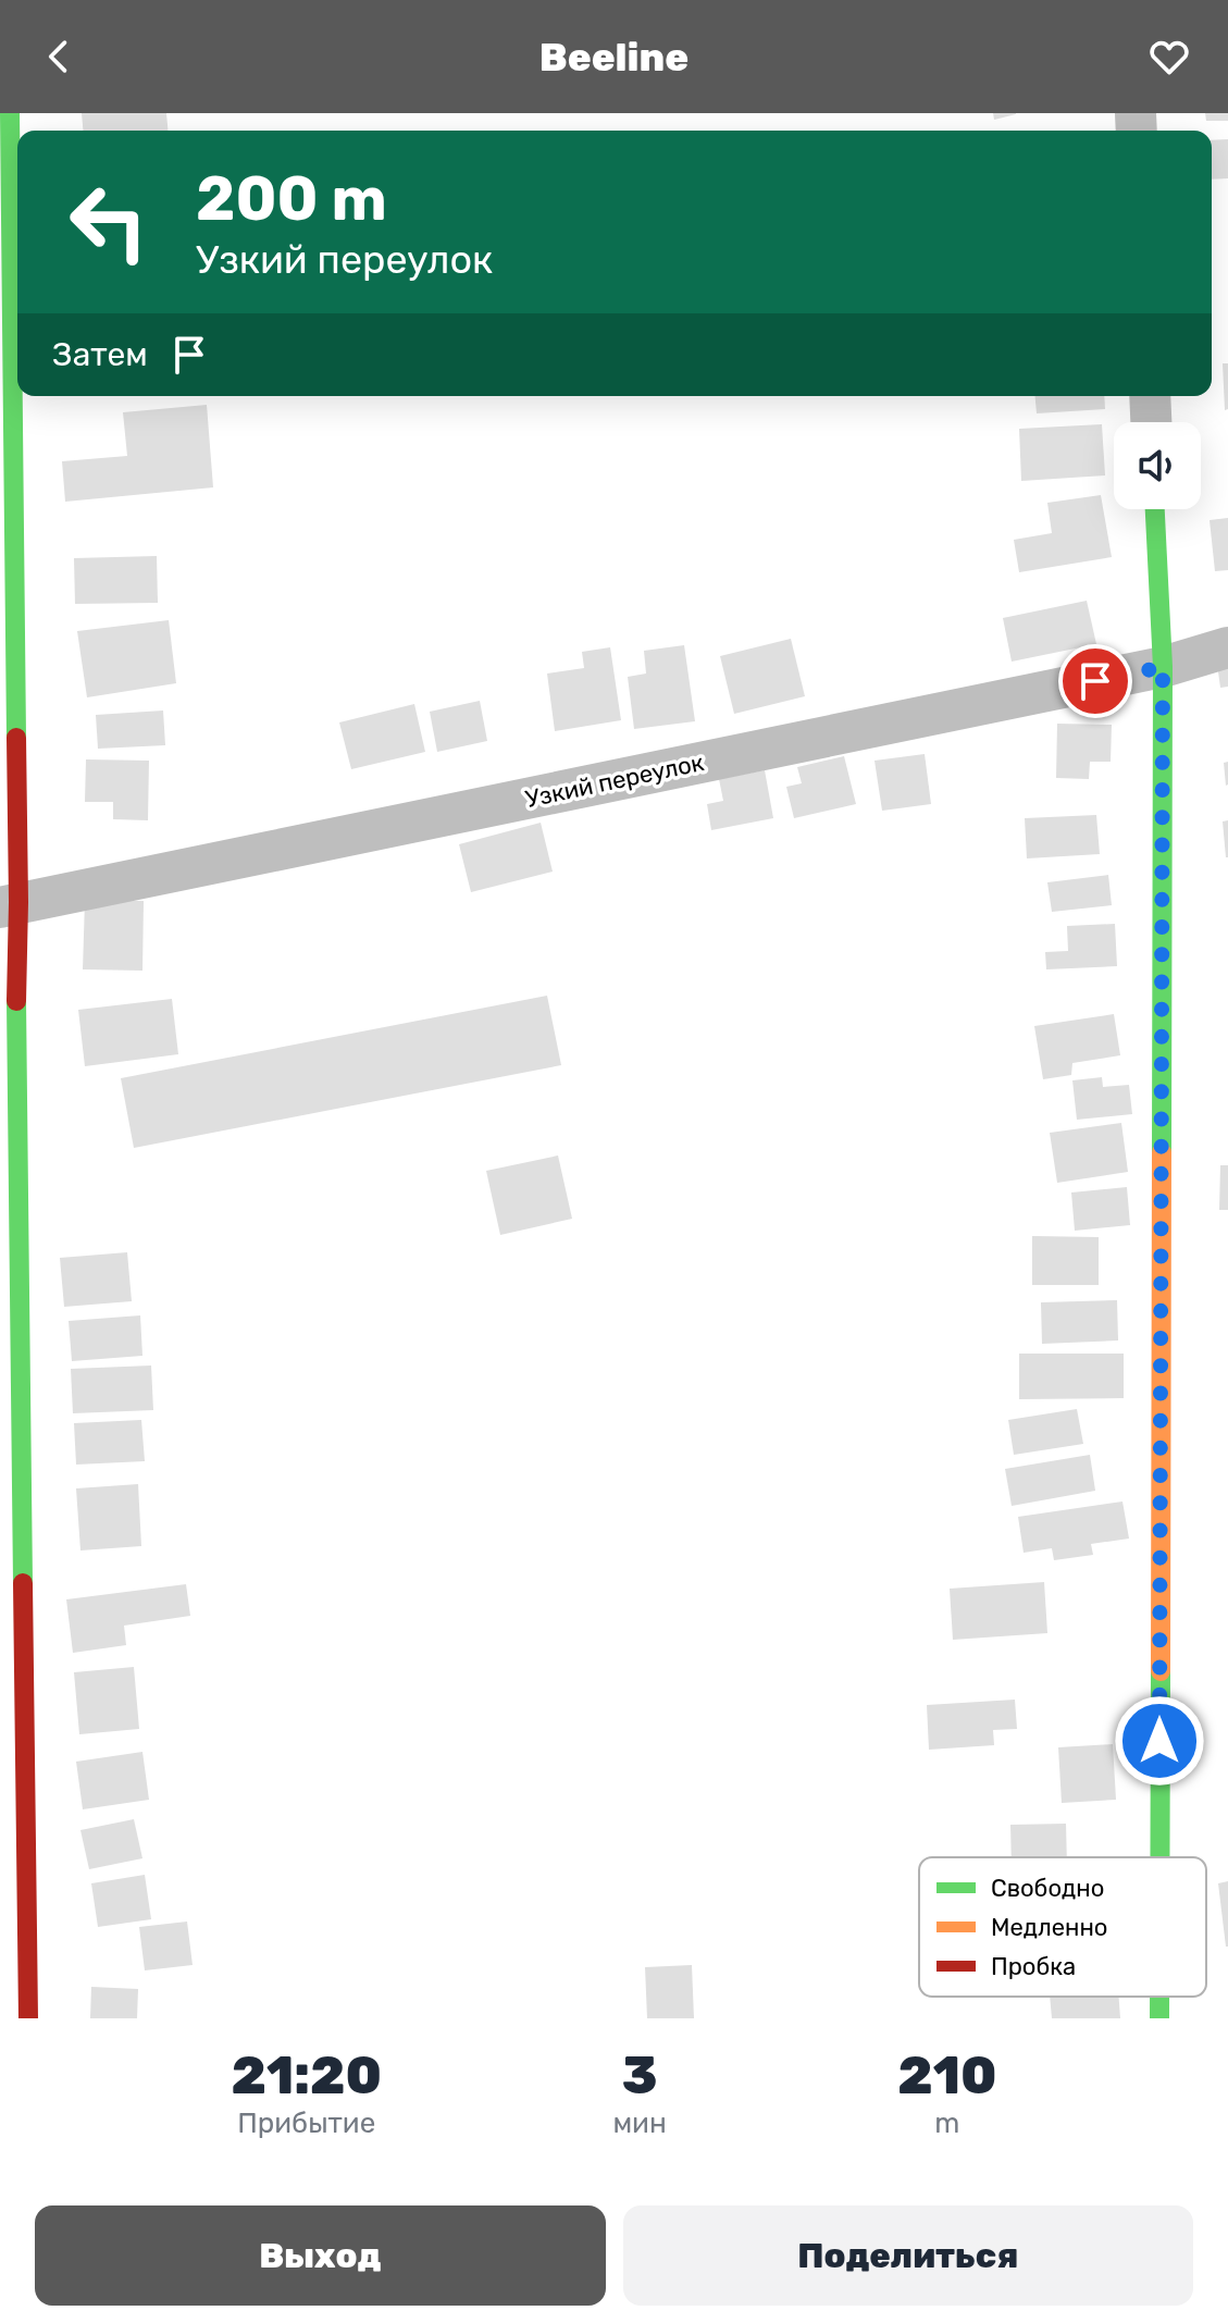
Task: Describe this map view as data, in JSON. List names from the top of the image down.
{
  "streets": {
    "street": ["Узкий переулок"]
  },
  "legend": ["Свободно", "Медленно", "Пробка"],
  "page": {
    "header": "Beeline",
    "turn": ["200 m", "Узкий переулок"],
    "then": "Затем",
    "eta": [
      "21:20",
      "Прибытие",
      "3",
      "мин",
      "210",
      "m"
    ],
    "buttons": ["Выход", "Поделиться"]
  }
}
